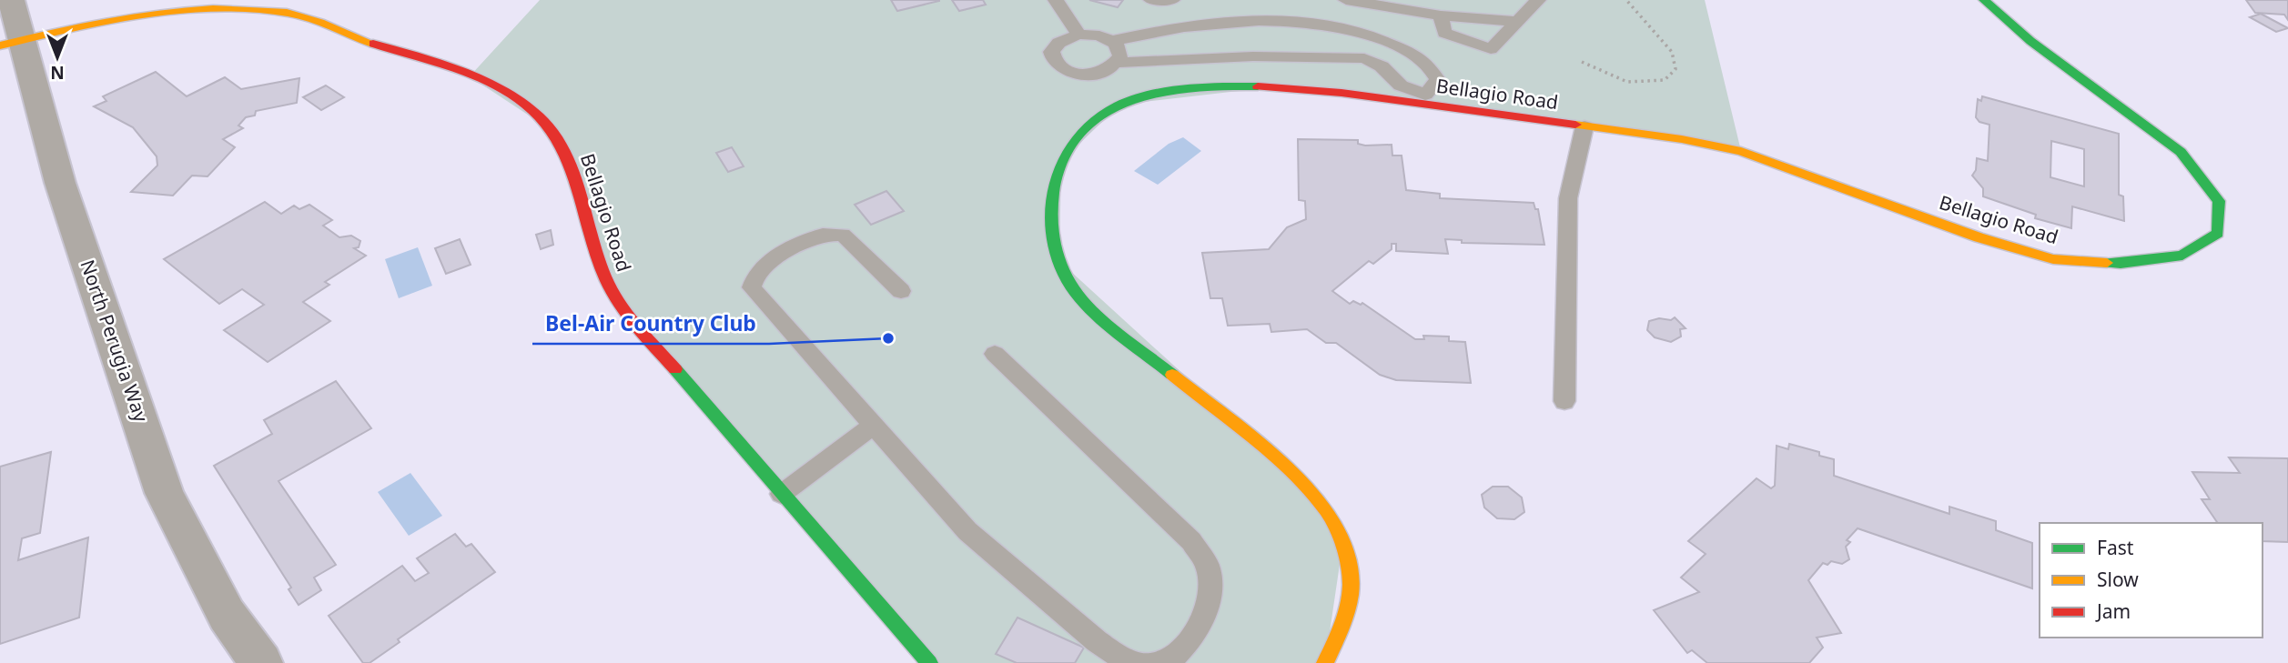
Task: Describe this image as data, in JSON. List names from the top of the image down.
{
  "streets": {
    "street": ["Bellagio Road", "North Perugia Way"]
  },
  "crossings": [
    ["Bellagio Road", "North Perugia Way"]
  ],
  "places": ["Bel-Air Country Club"],
  "legend": ["Fast", "Slow", "Jam"],
  "north": "bottom"
}
